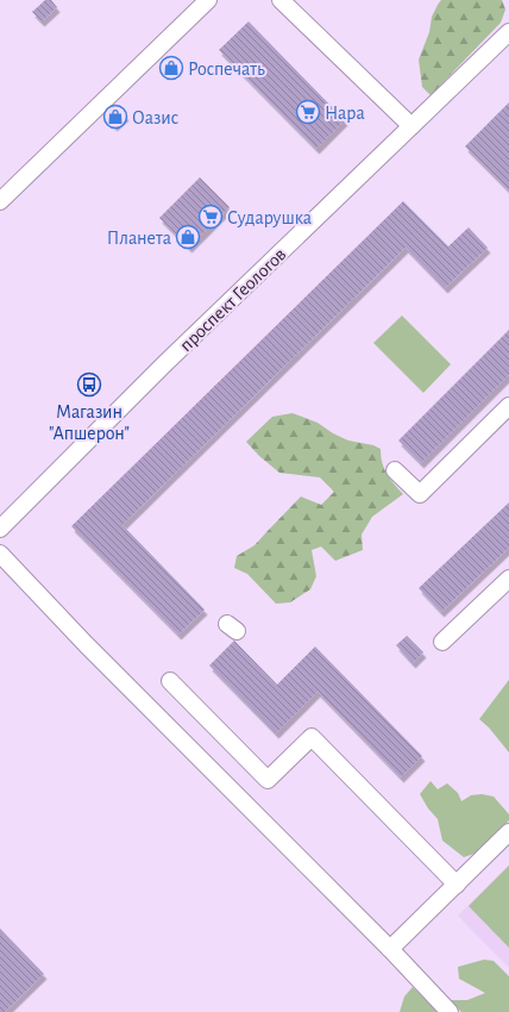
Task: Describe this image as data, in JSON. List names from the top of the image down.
{
  "streets": {
    "street": ["проспект Геологов"]
  },
  "places": {
    "shop": ["Роспечать", "Оазис", "Планета"],
    "supermarket": ["Нара", "Сударушка"],
    "bus stop": ["Магазин \"Апшерон\""]
  }
}
